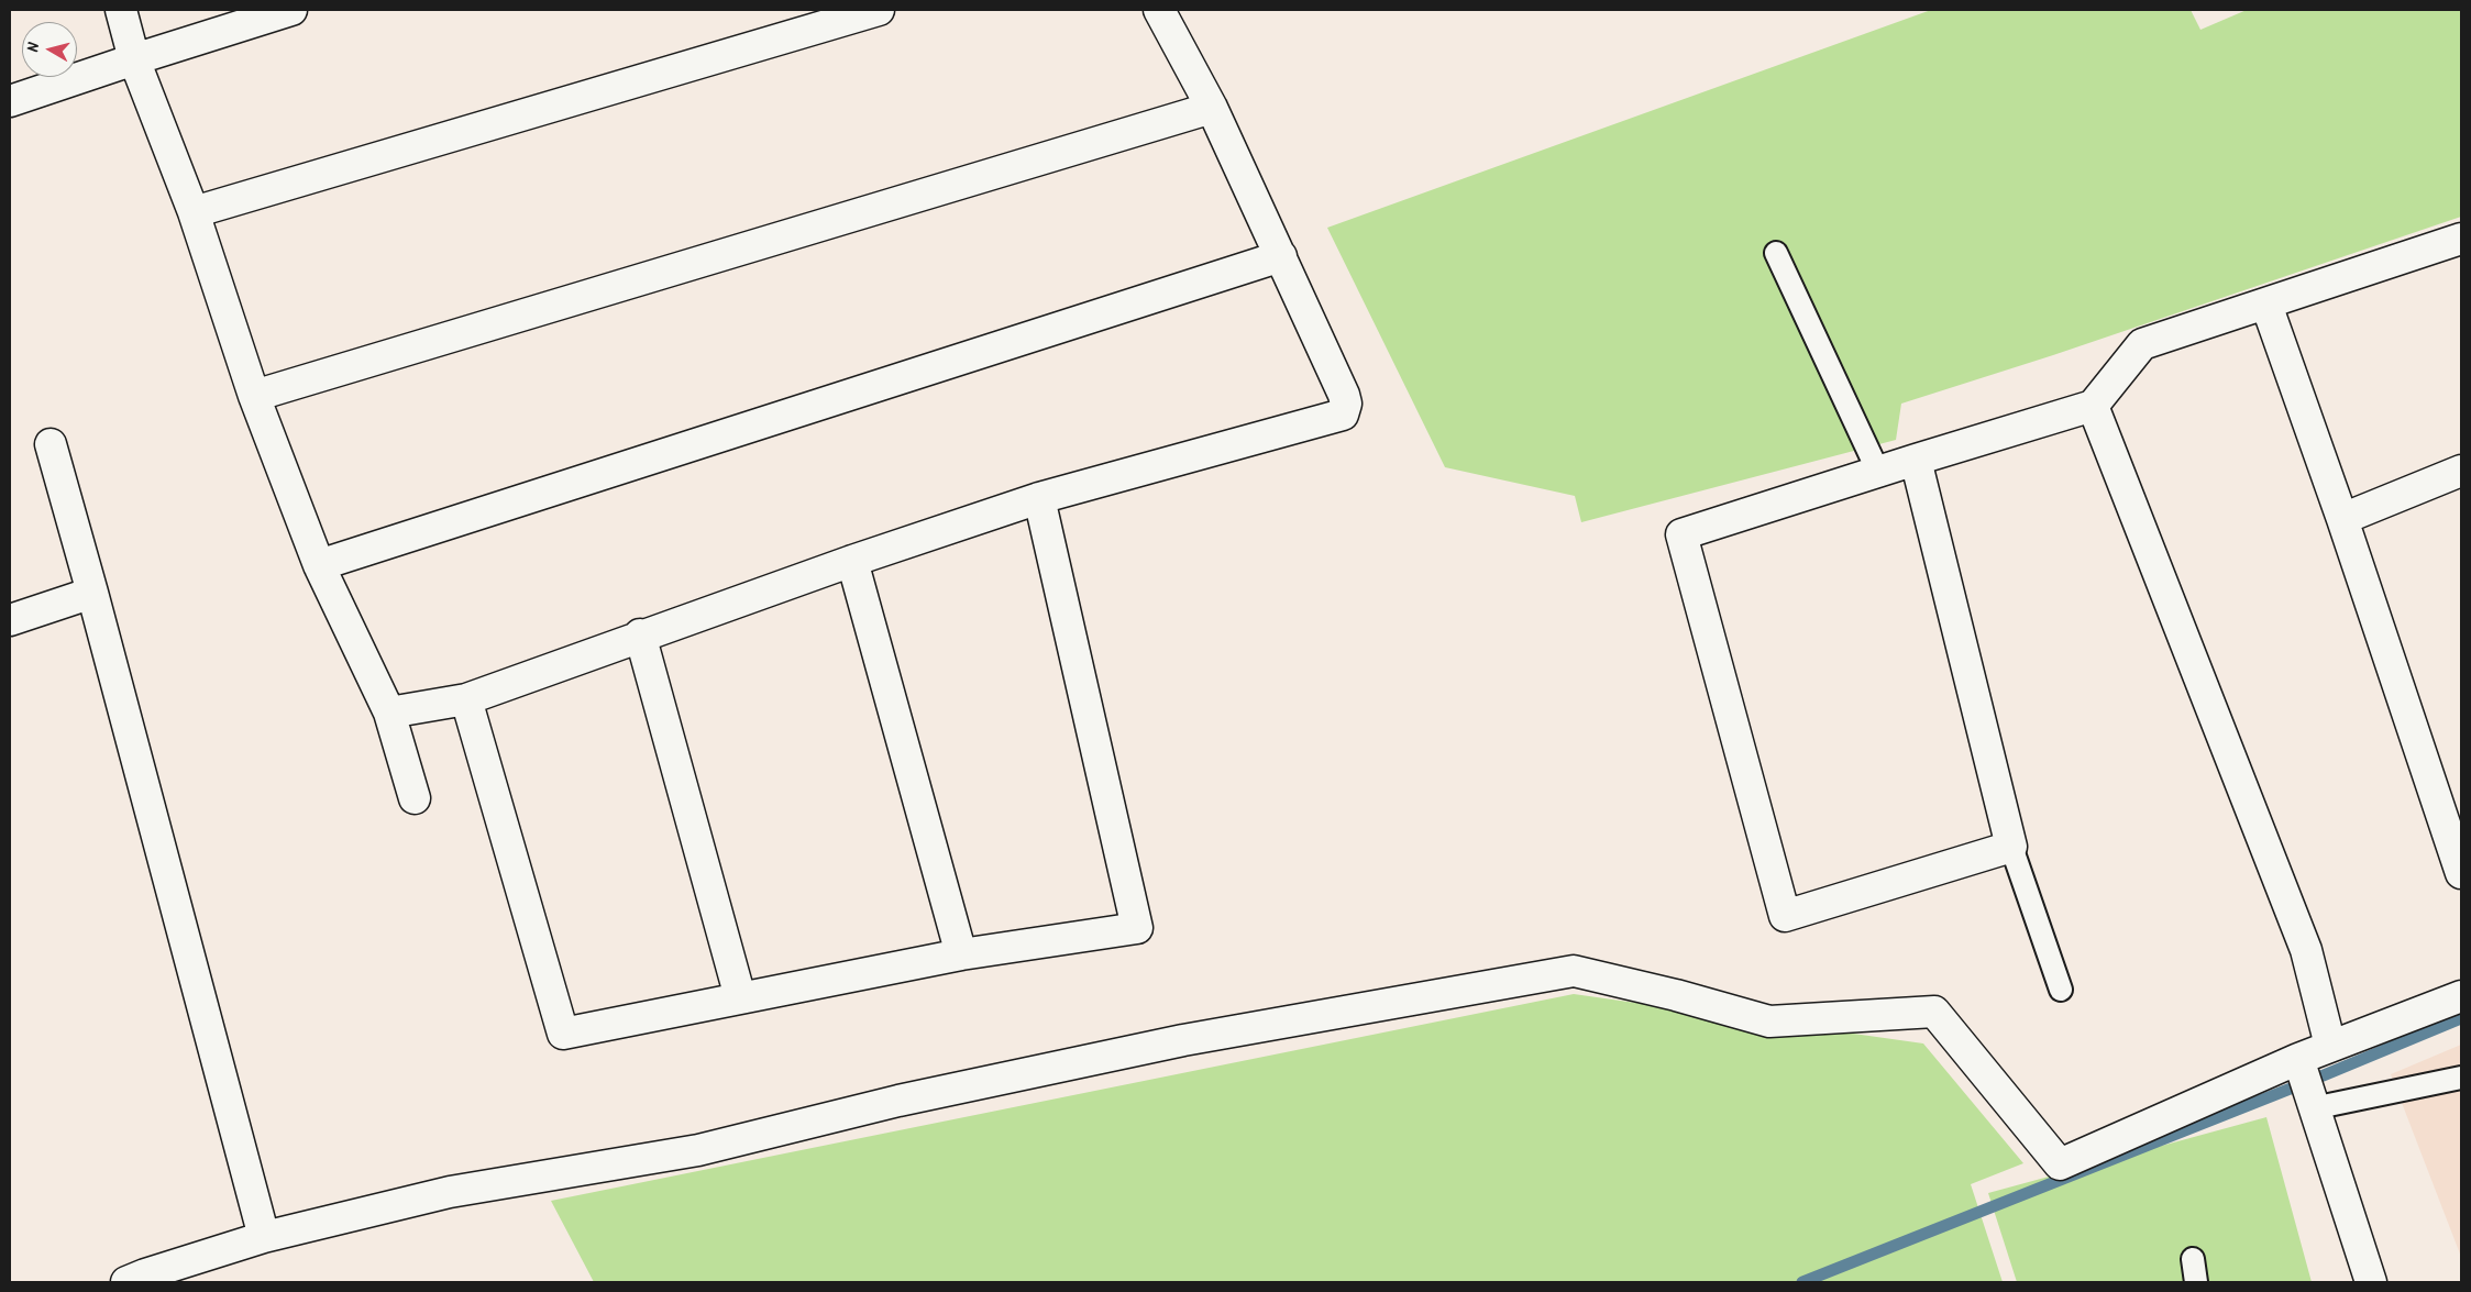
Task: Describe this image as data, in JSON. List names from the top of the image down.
{
  "north": "left"
}
